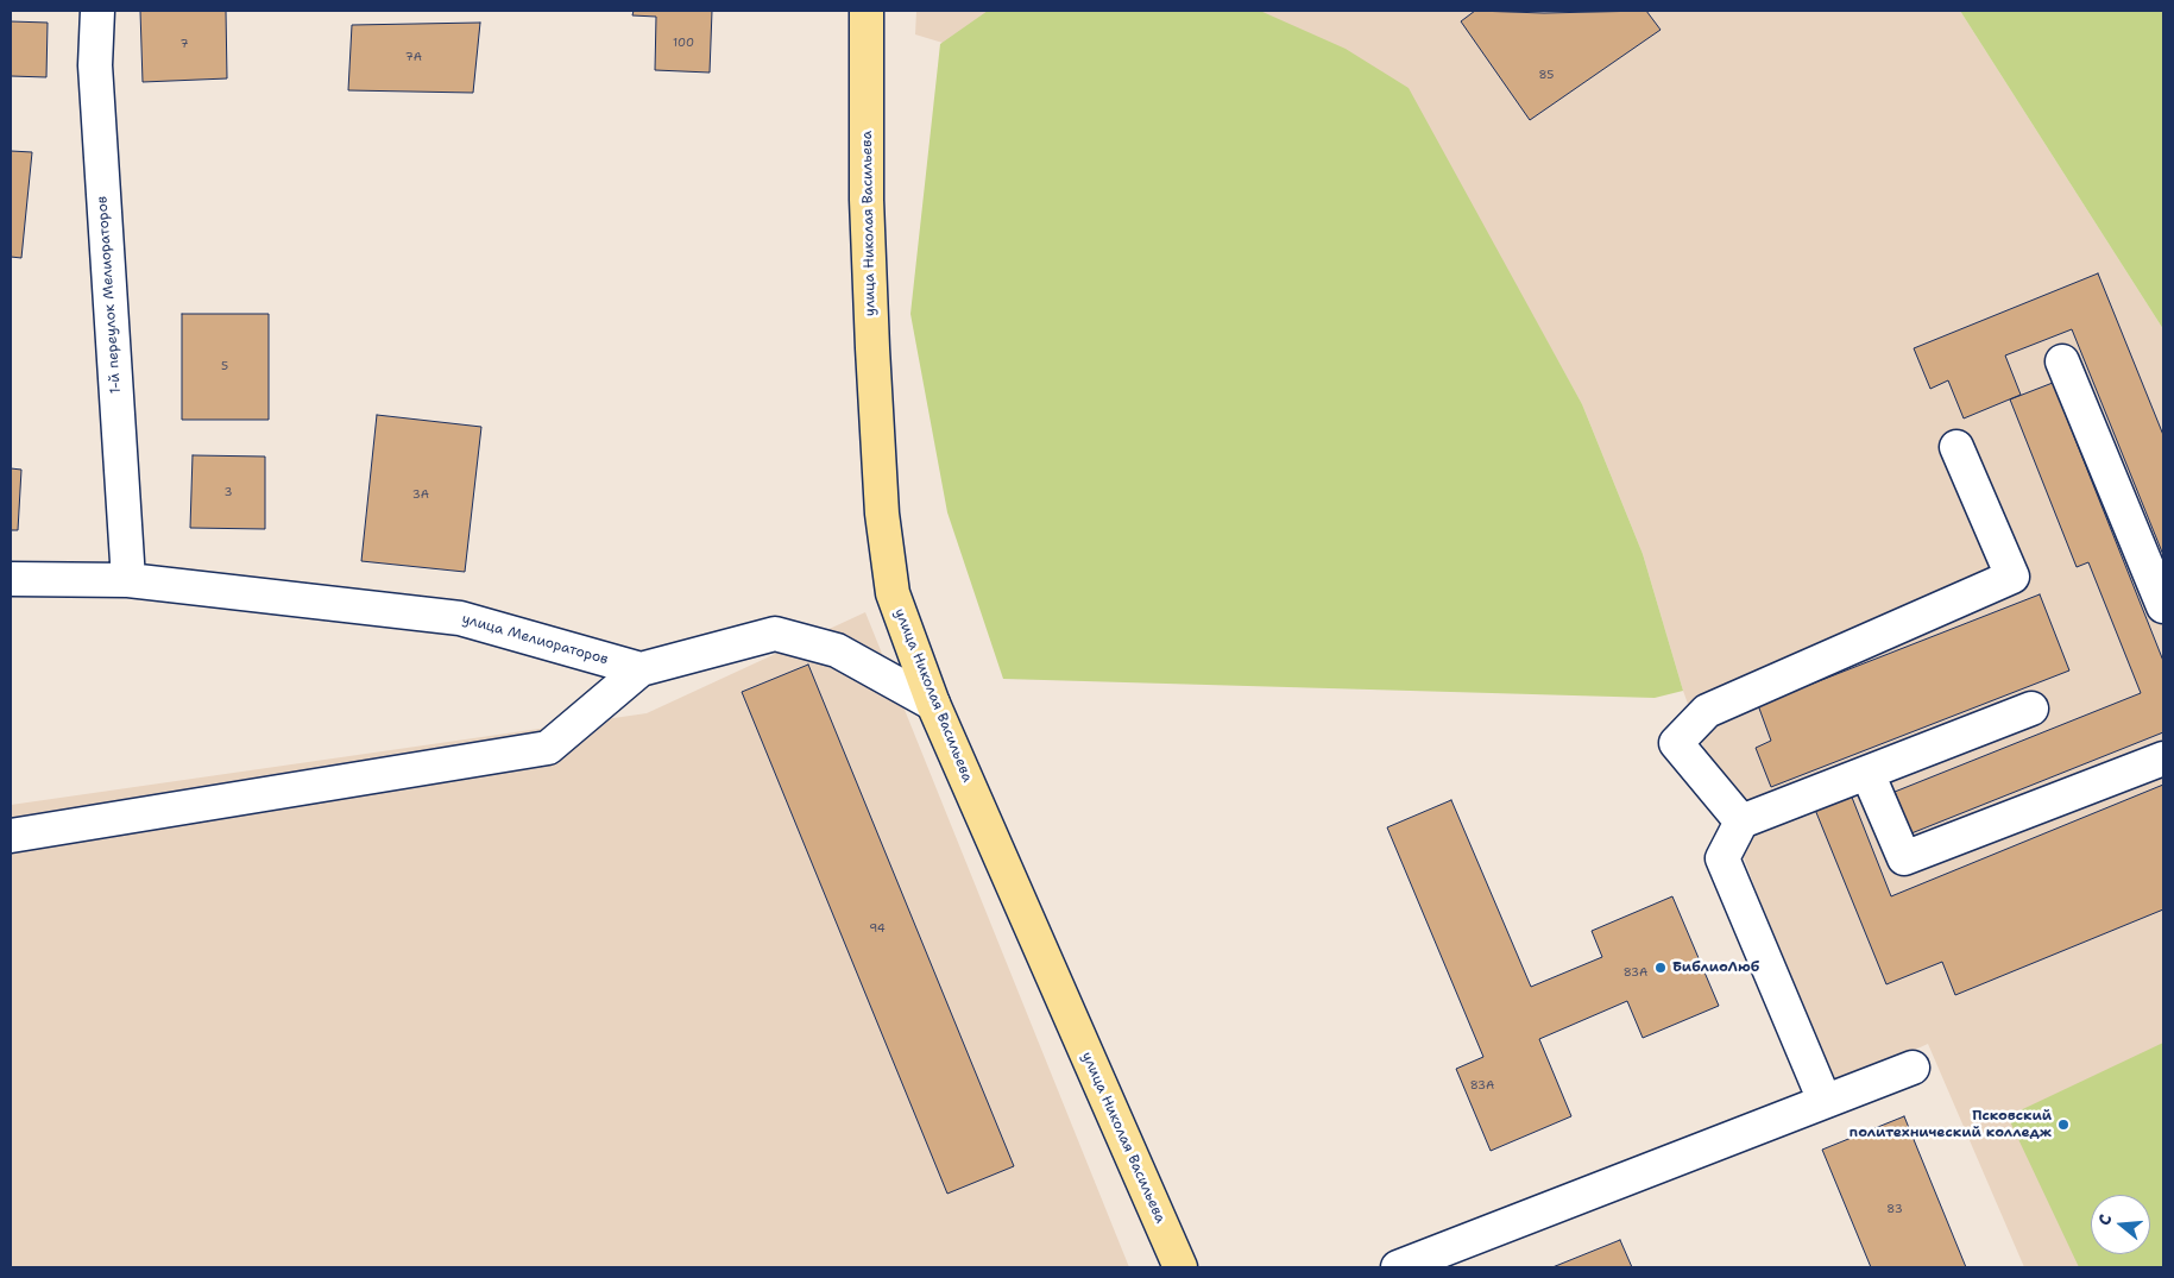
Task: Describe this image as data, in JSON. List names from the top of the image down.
{
  "streets": {
    "main road": ["улица Николая Васильева"],
    "street": ["1-й переулок Мелиораторов", "улица Мелиораторов"]
  },
  "crossings": [
    ["1-й переулок Мелиораторов", "улица Мелиораторов"]
  ],
  "places": ["БиблиоЛюб", "Псковский политехнический колледж"],
  "house_numbers": [
    "100",
    "7",
    "7А",
    "85",
    "5",
    "3",
    "3А",
    "94",
    "83А",
    "83А",
    "83"
  ],
  "north": "left"
}
